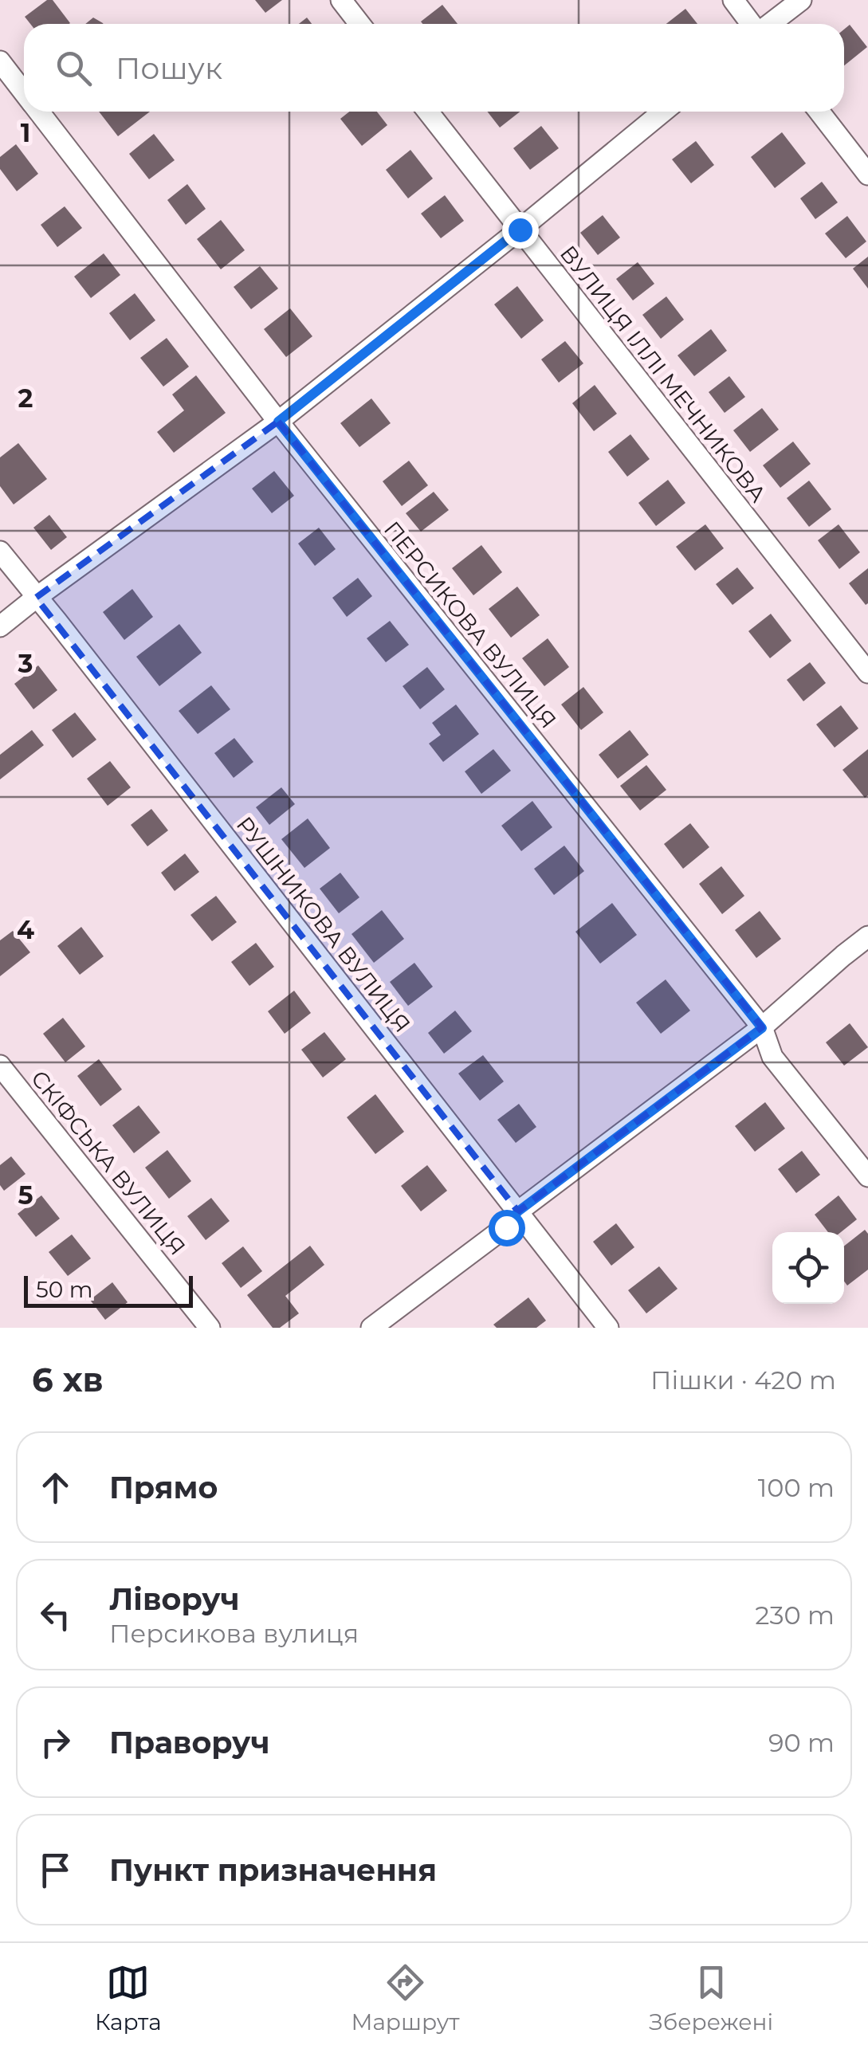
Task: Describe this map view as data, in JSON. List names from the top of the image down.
{
  "streets": {
    "street": [
      "ВУЛИЦЯ ІЛЛІ МЕЧНИКОВА",
      "ПЕРСИКОВА ВУЛИЦЯ",
      "РУШНИКОВА ВУЛИЦЯ",
      "СКІФСЬКА ВУЛИЦЯ"
    ]
  },
  "scale_bar": "50 m",
  "page": {
    "search": "Пошук",
    "scale": "50 m",
    "heading": ["6 хв", "Пішки · 420 m"],
    "list": [
      ["Прямо", "100 m"],
      ["Ліворуч", "Персикова вулиця", "230 m"],
      ["Праворуч", "90 m"],
      "Пункт призначення"
    ],
    "nav": ["Карта", "Маршрут", "Збережені"]
  },
  "grid": {
    "rows": [
      "1",
      "2",
      "3",
      "4",
      "5"
    ]
  }
}
